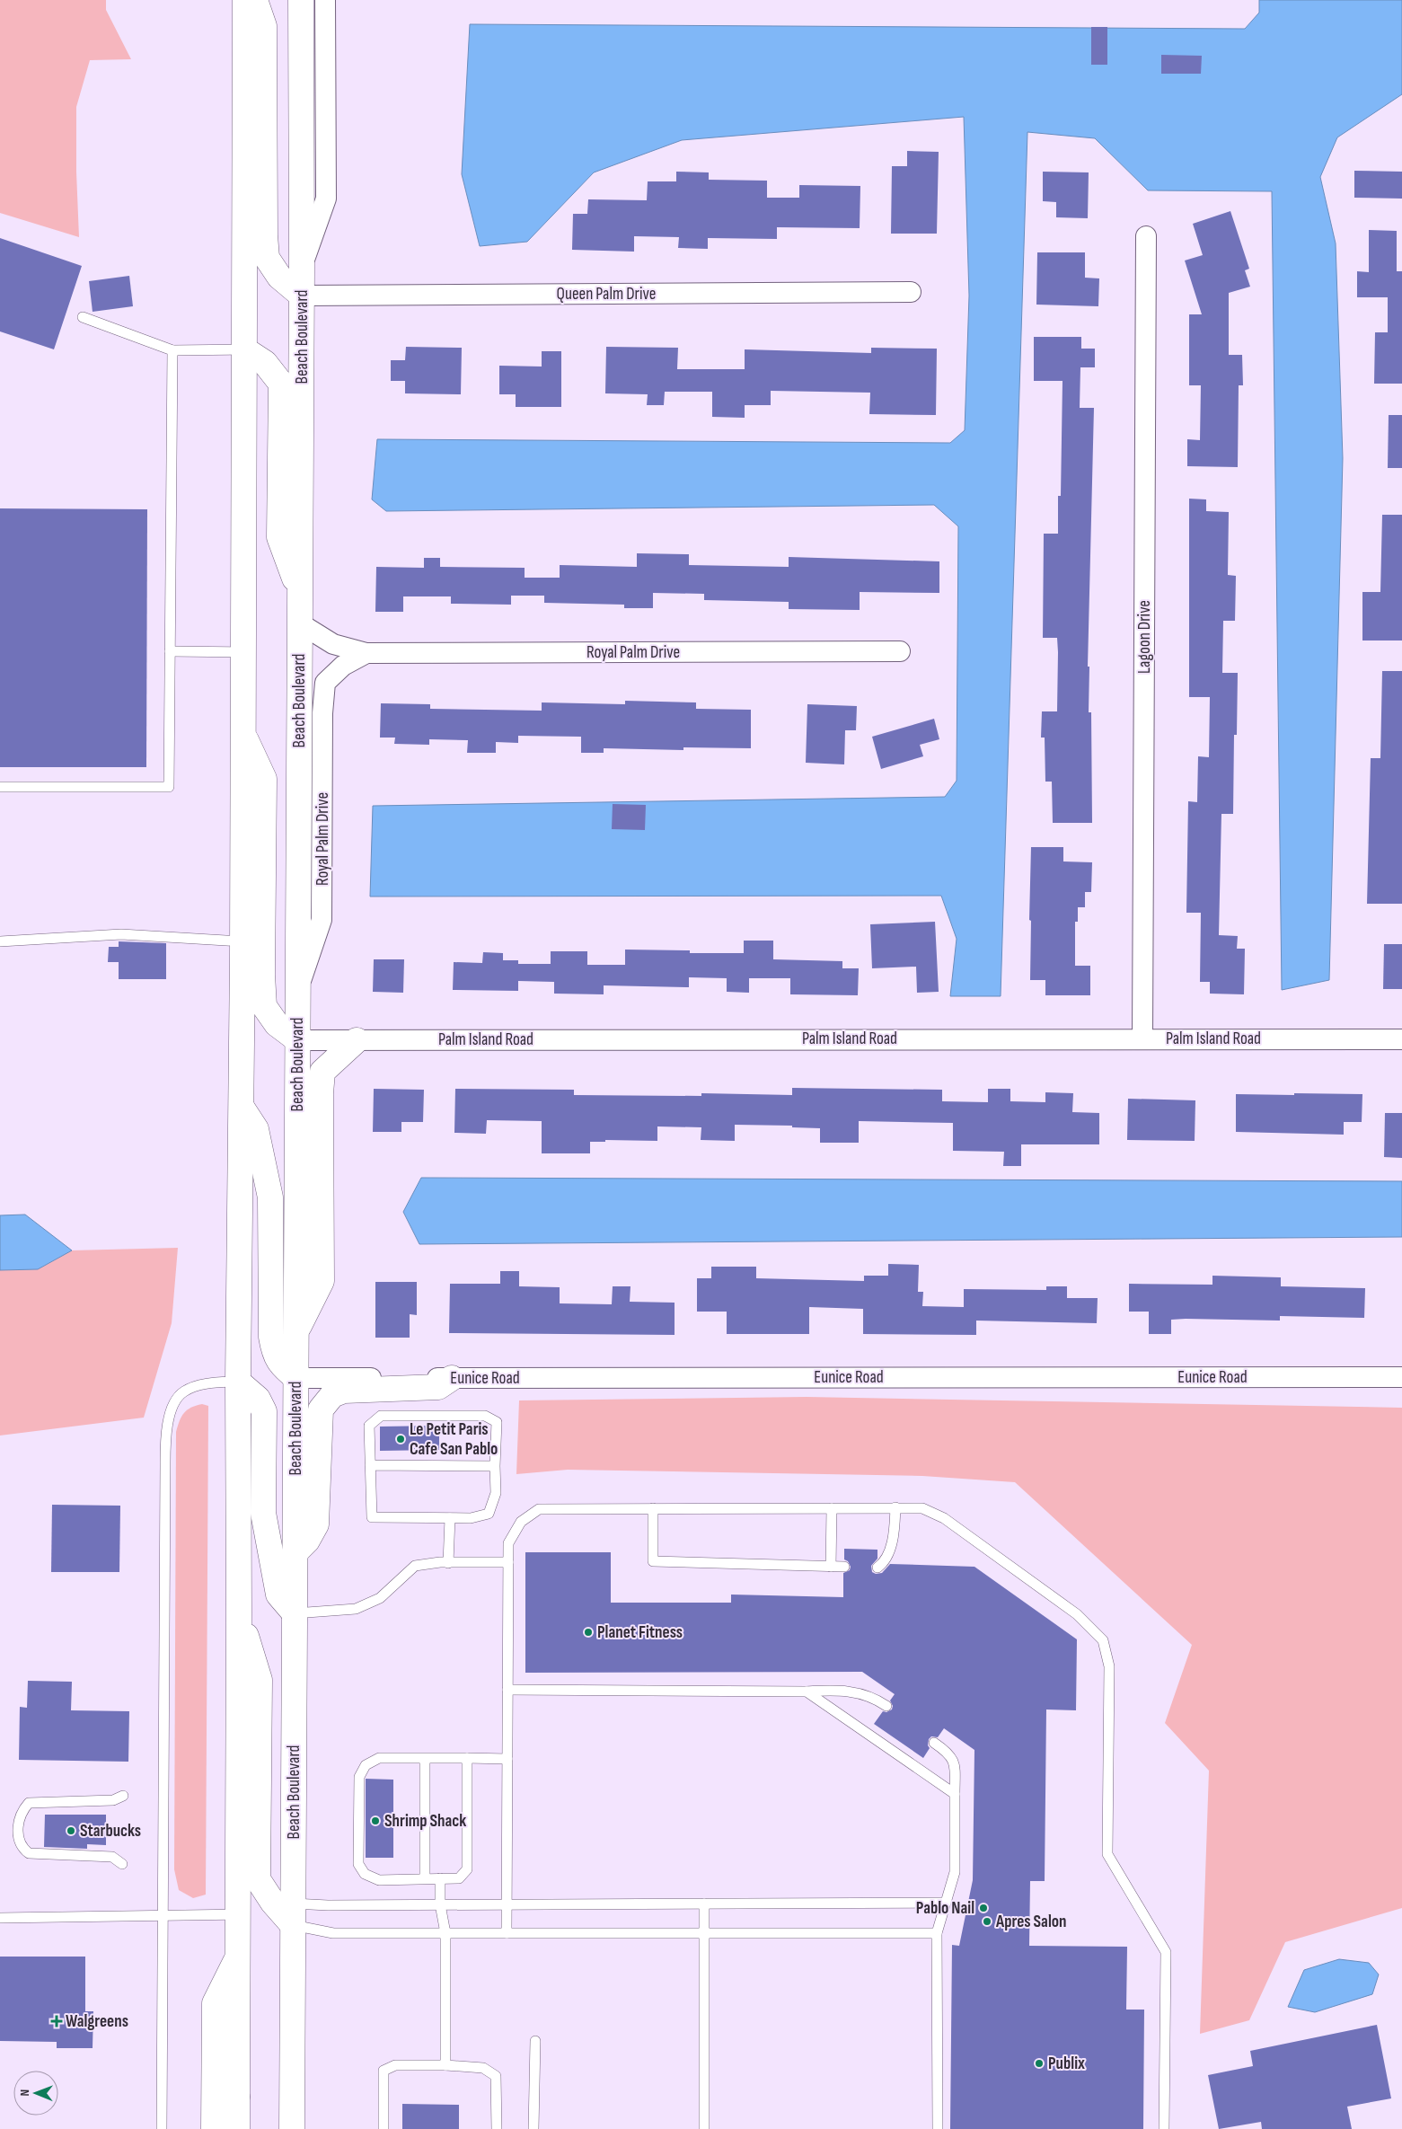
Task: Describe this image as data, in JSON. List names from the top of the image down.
{
  "streets": {
    "main road": ["Beach Boulevard"],
    "street": [
      "Queen Palm Drive",
      "Lagoon Drive",
      "Royal Palm Drive",
      "Palm Island Road",
      "Eunice Road"
    ]
  },
  "crossings": [
    ["Queen Palm Drive", "Beach Boulevard"],
    ["Beach Boulevard", "Royal Palm Drive"],
    ["Beach Boulevard", "Palm Island Road"],
    ["Beach Boulevard", "Eunice Road"],
    ["Lagoon Drive", "Palm Island Road"]
  ],
  "places": {
    "other": [
      "Le Petit Paris Cafe San Pablo",
      "Planet Fitness",
      "Shrimp Shack",
      "Starbucks",
      "Pablo Nail",
      "Apres Salon",
      "Publix"
    ],
    "health": ["Walgreens"]
  },
  "north": "left"
}
